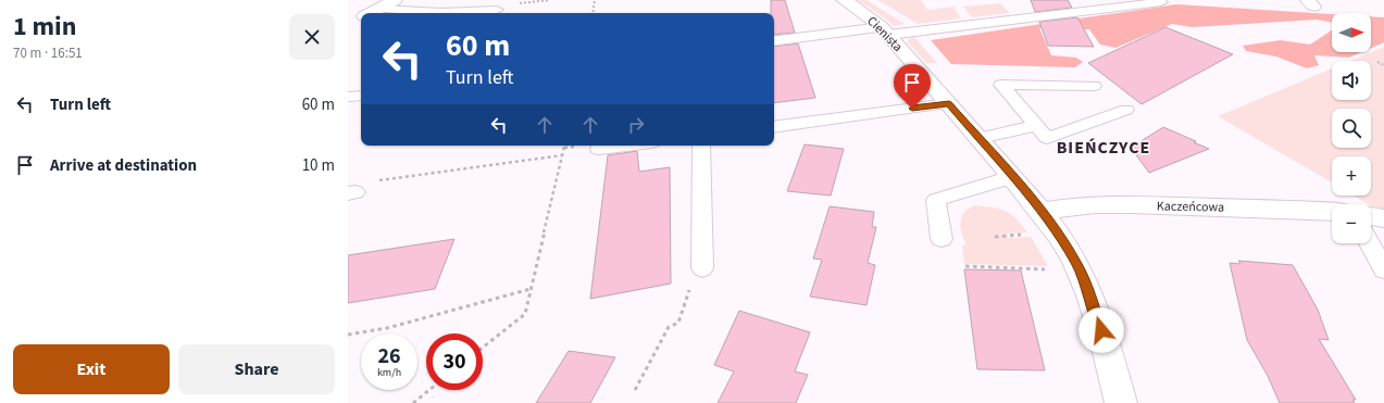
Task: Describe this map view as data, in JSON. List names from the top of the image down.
{
  "streets": {
    "street": ["Cienista", "Kaczeńcowa"]
  },
  "crossings": [
    ["Cienista", "Kaczeńcowa"]
  ],
  "districts": ["BIEŃCZYCE"],
  "north": "right",
  "page": {
    "heading": ["1 min", "70 m · 16:51"],
    "map_buttons": ["+", "−"],
    "turn": ["60 m", "Turn left"],
    "list": [
      {
        "name": "Turn left",
        "value": "60 m"
      },
      {
        "name": "Arrive at destination",
        "value": "10 m"
      }
    ],
    "speed": "26 km/h",
    "limit": "30",
    "buttons": ["Exit", "Share"]
  }
}
